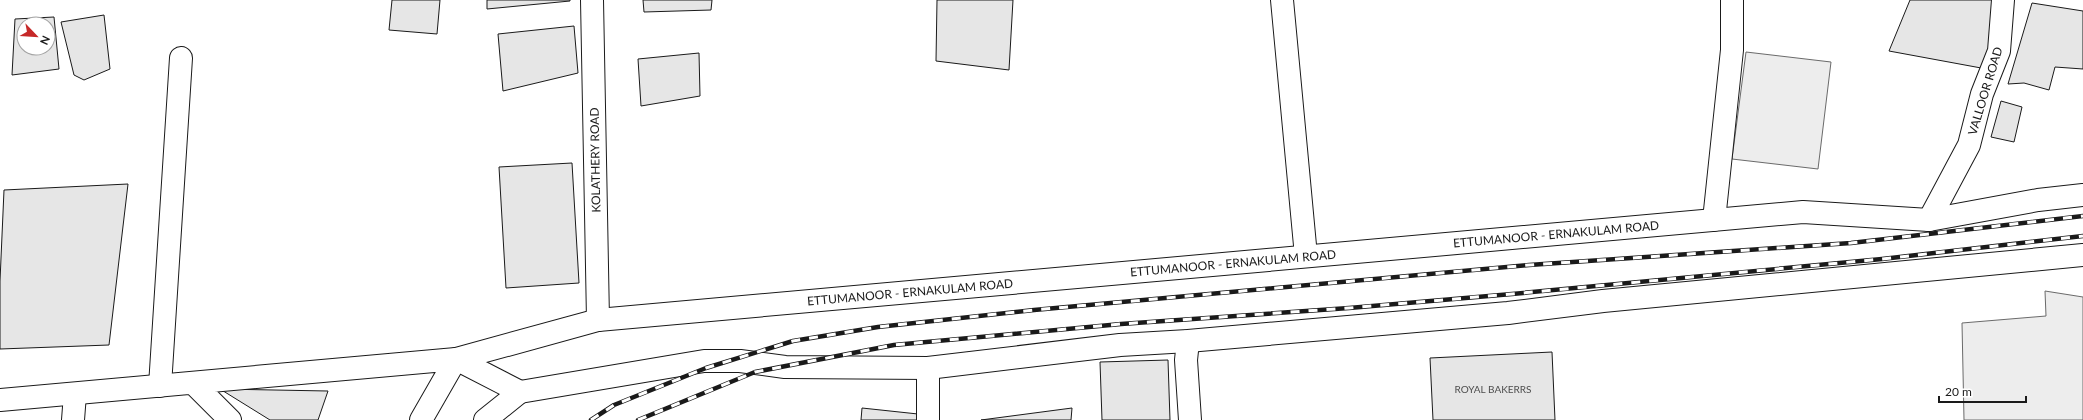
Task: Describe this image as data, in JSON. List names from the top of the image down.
{
  "streets": {
    "main road": ["VALLOOR ROAD", "KOLATHERY ROAD", "ETTUMANOOR - ERNAKULAM ROAD"]
  },
  "crossings": [
    ["VALLOOR ROAD", "ETTUMANOOR - ERNAKULAM ROAD"],
    ["KOLATHERY ROAD", "ETTUMANOOR - ERNAKULAM ROAD"]
  ],
  "house_numbers": ["ROYAL BAKERRS"],
  "scale_bar": "20 m",
  "north": "bottom right"
}
